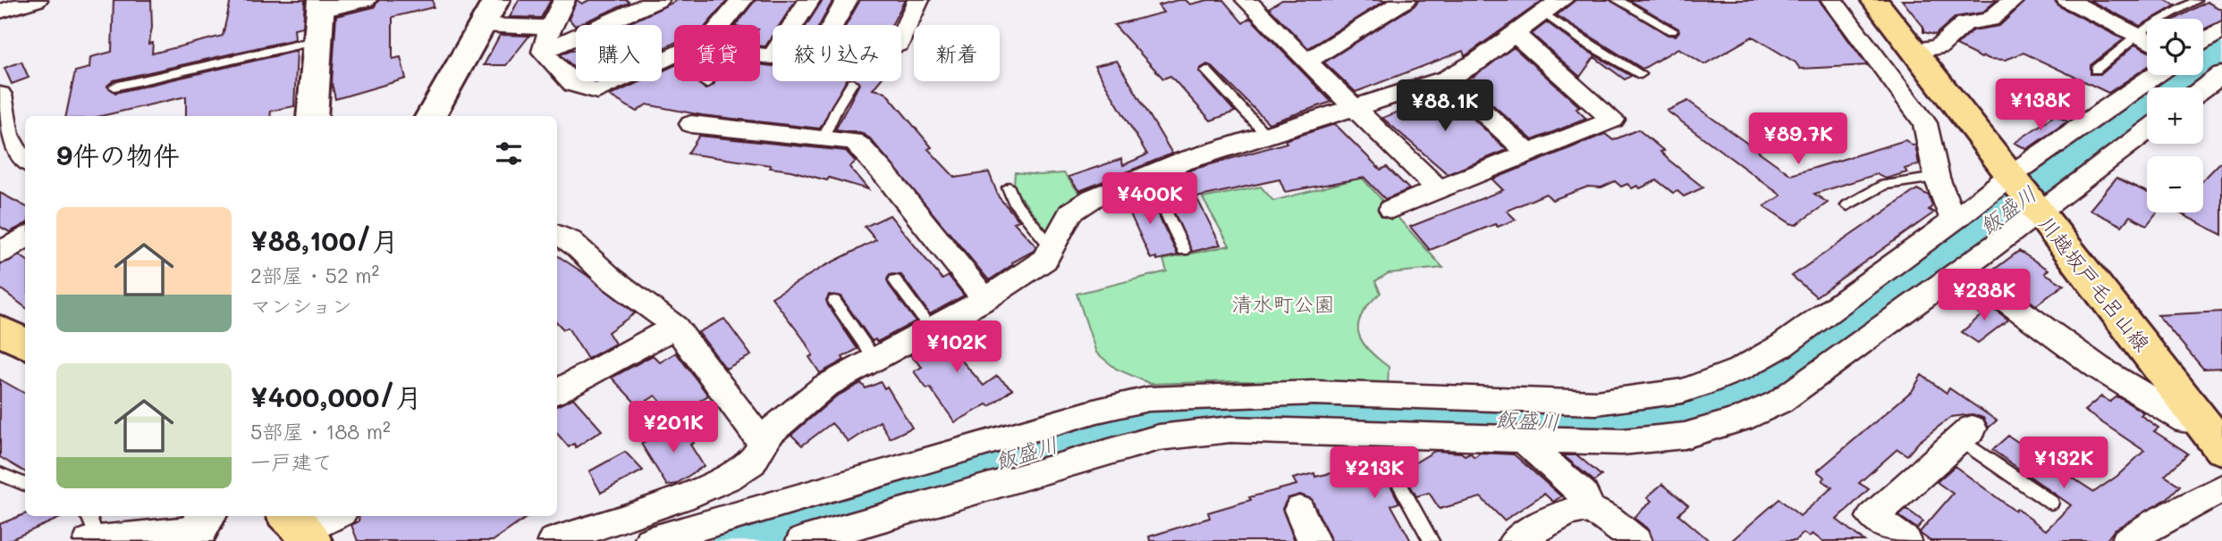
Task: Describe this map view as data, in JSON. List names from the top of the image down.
{
  "streets": {
    "main road": ["川越坂戸毛呂山線"]
  },
  "water": ["飯盛川"],
  "parks": ["清水町公園"],
  "page": {
    "map_buttons": ["+", "−"],
    "chip": [
      "購入",
      "賃貸",
      "絞り込み",
      "新着"
    ],
    "price": [
      "¥138K",
      "¥88.1K",
      "¥89.7K",
      "¥400K",
      "¥238K",
      "¥102K",
      "¥201K",
      "¥132K",
      "¥213K"
    ],
    "heading": "9件の物件",
    "list": [
      {
        "name": "¥88,100/月",
        "note": "2部屋 · 52 m² · マンション"
      },
      {
        "name": "¥400,000/月",
        "note": "5部屋 · 188 m² · 一戸建て"
      }
    ]
  }
}
